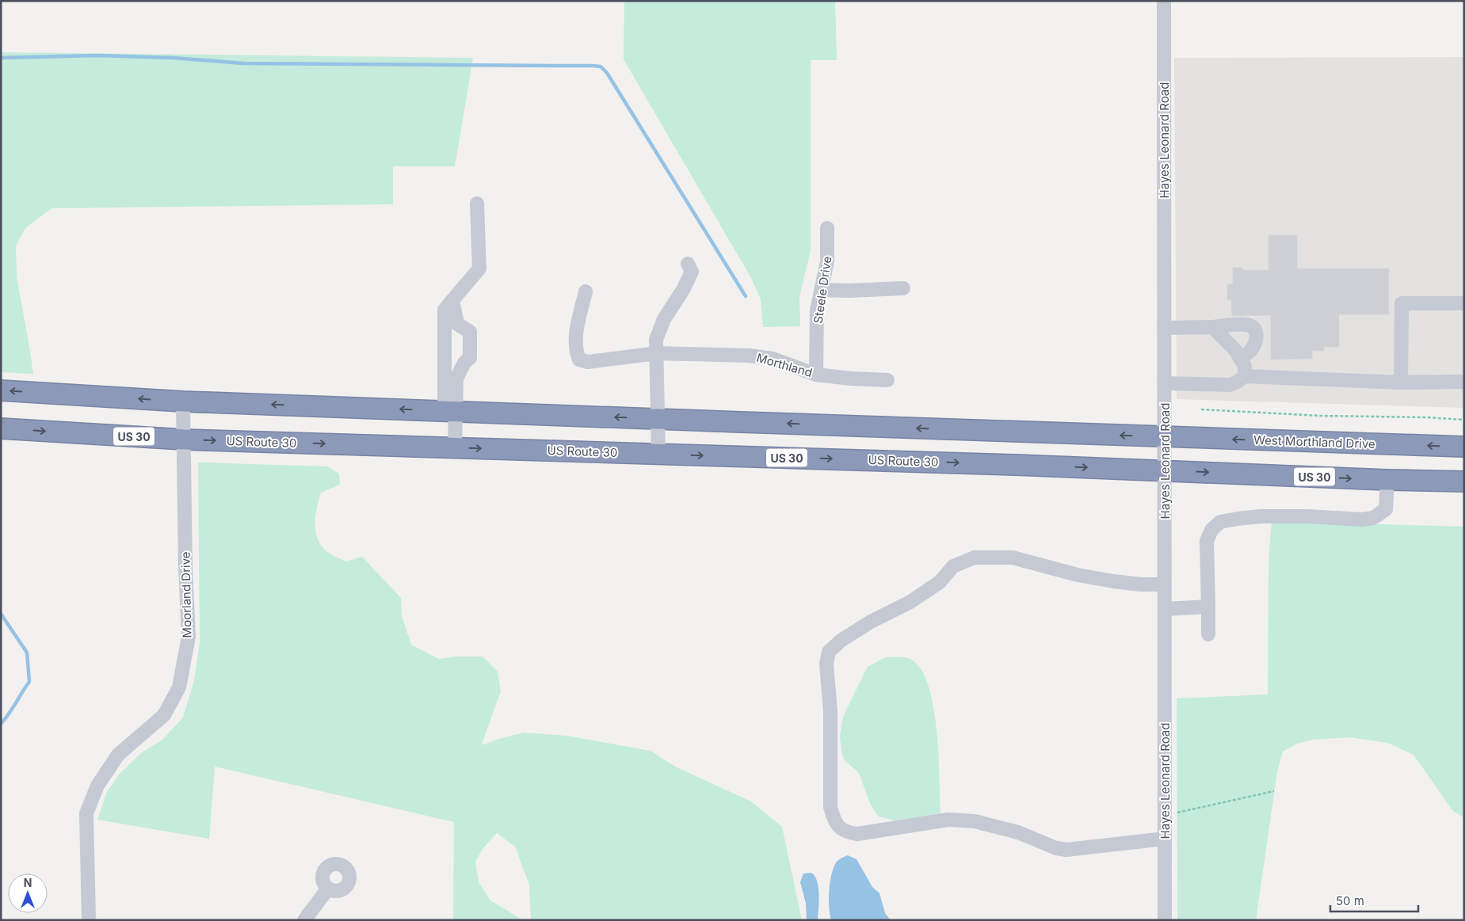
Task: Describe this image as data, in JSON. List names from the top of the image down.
{
  "streets": {
    "highway": ["US 30", "US Route 30", "West Morthland Drive"],
    "street": [
      "Hayes Leonard Road",
      "Steele Drive",
      "Morthland",
      "Moorland Drive"
    ]
  },
  "crossings": [
    ["Hayes Leonard Road", "US 30"],
    ["Hayes Leonard Road", "US Route 30"],
    ["Hayes Leonard Road", "West Morthland Drive"],
    ["Steele Drive", "Morthland"],
    ["US 30", "US Route 30"],
    ["US Route 30", "Moorland Drive"],
    ["West Morthland Drive", "Moorland Drive"]
  ],
  "one_way": ["US Route 30", "West Morthland Drive"],
  "scale_bar": "50 m",
  "north": "top"
}
